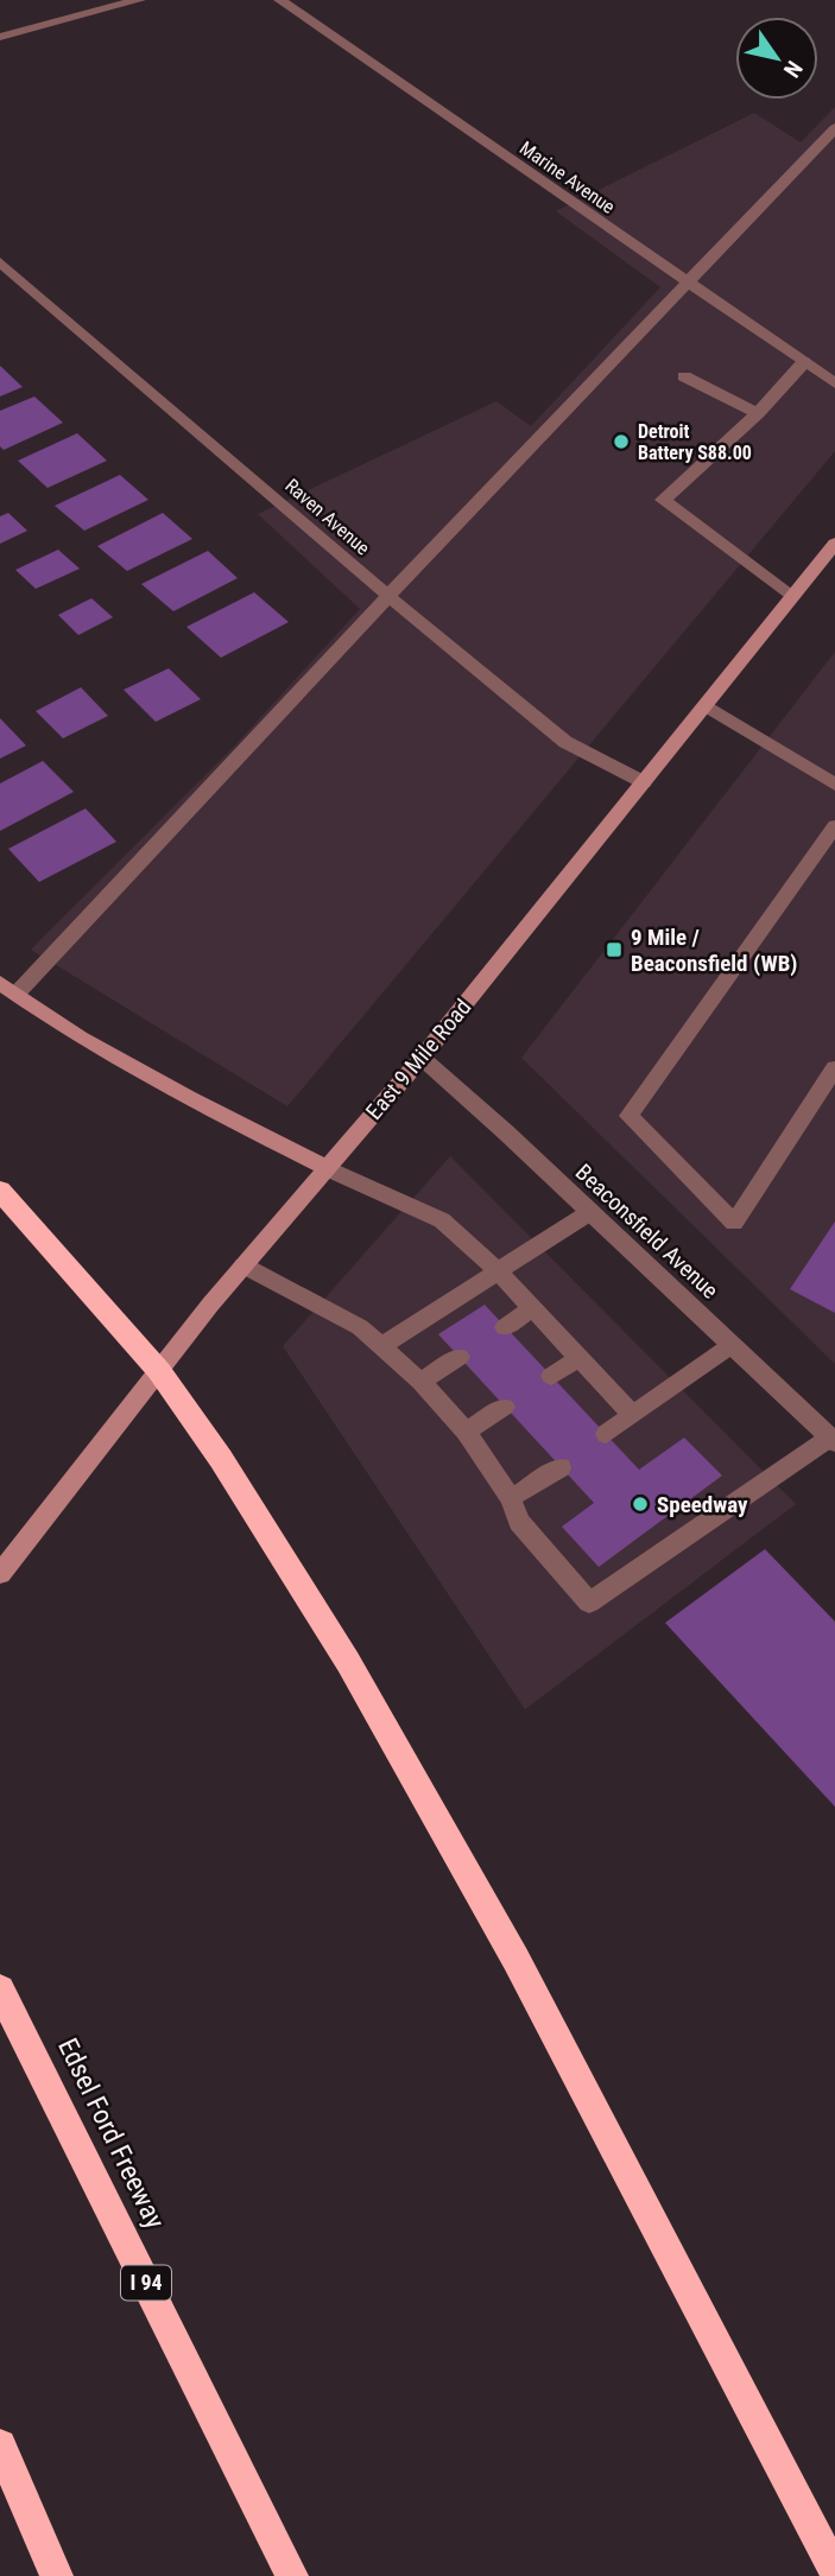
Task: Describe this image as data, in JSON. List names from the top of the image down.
{
  "streets": {
    "highway": ["Edsel Ford Freeway", "I 94"],
    "main road": ["East 9 Mile Road"],
    "street": ["Marine Avenue", "Raven Avenue", "Beaconsfield Avenue"]
  },
  "crossings": [
    ["Raven Avenue", "East 9 Mile Road"],
    ["East 9 Mile Road", "Beaconsfield Avenue"]
  ],
  "places": {
    "other": ["Detroit Battery S88.00", "Speedway"],
    "transit": ["9 Mile / Beaconsfield (WB)"]
  },
  "north": "bottom right"
}
